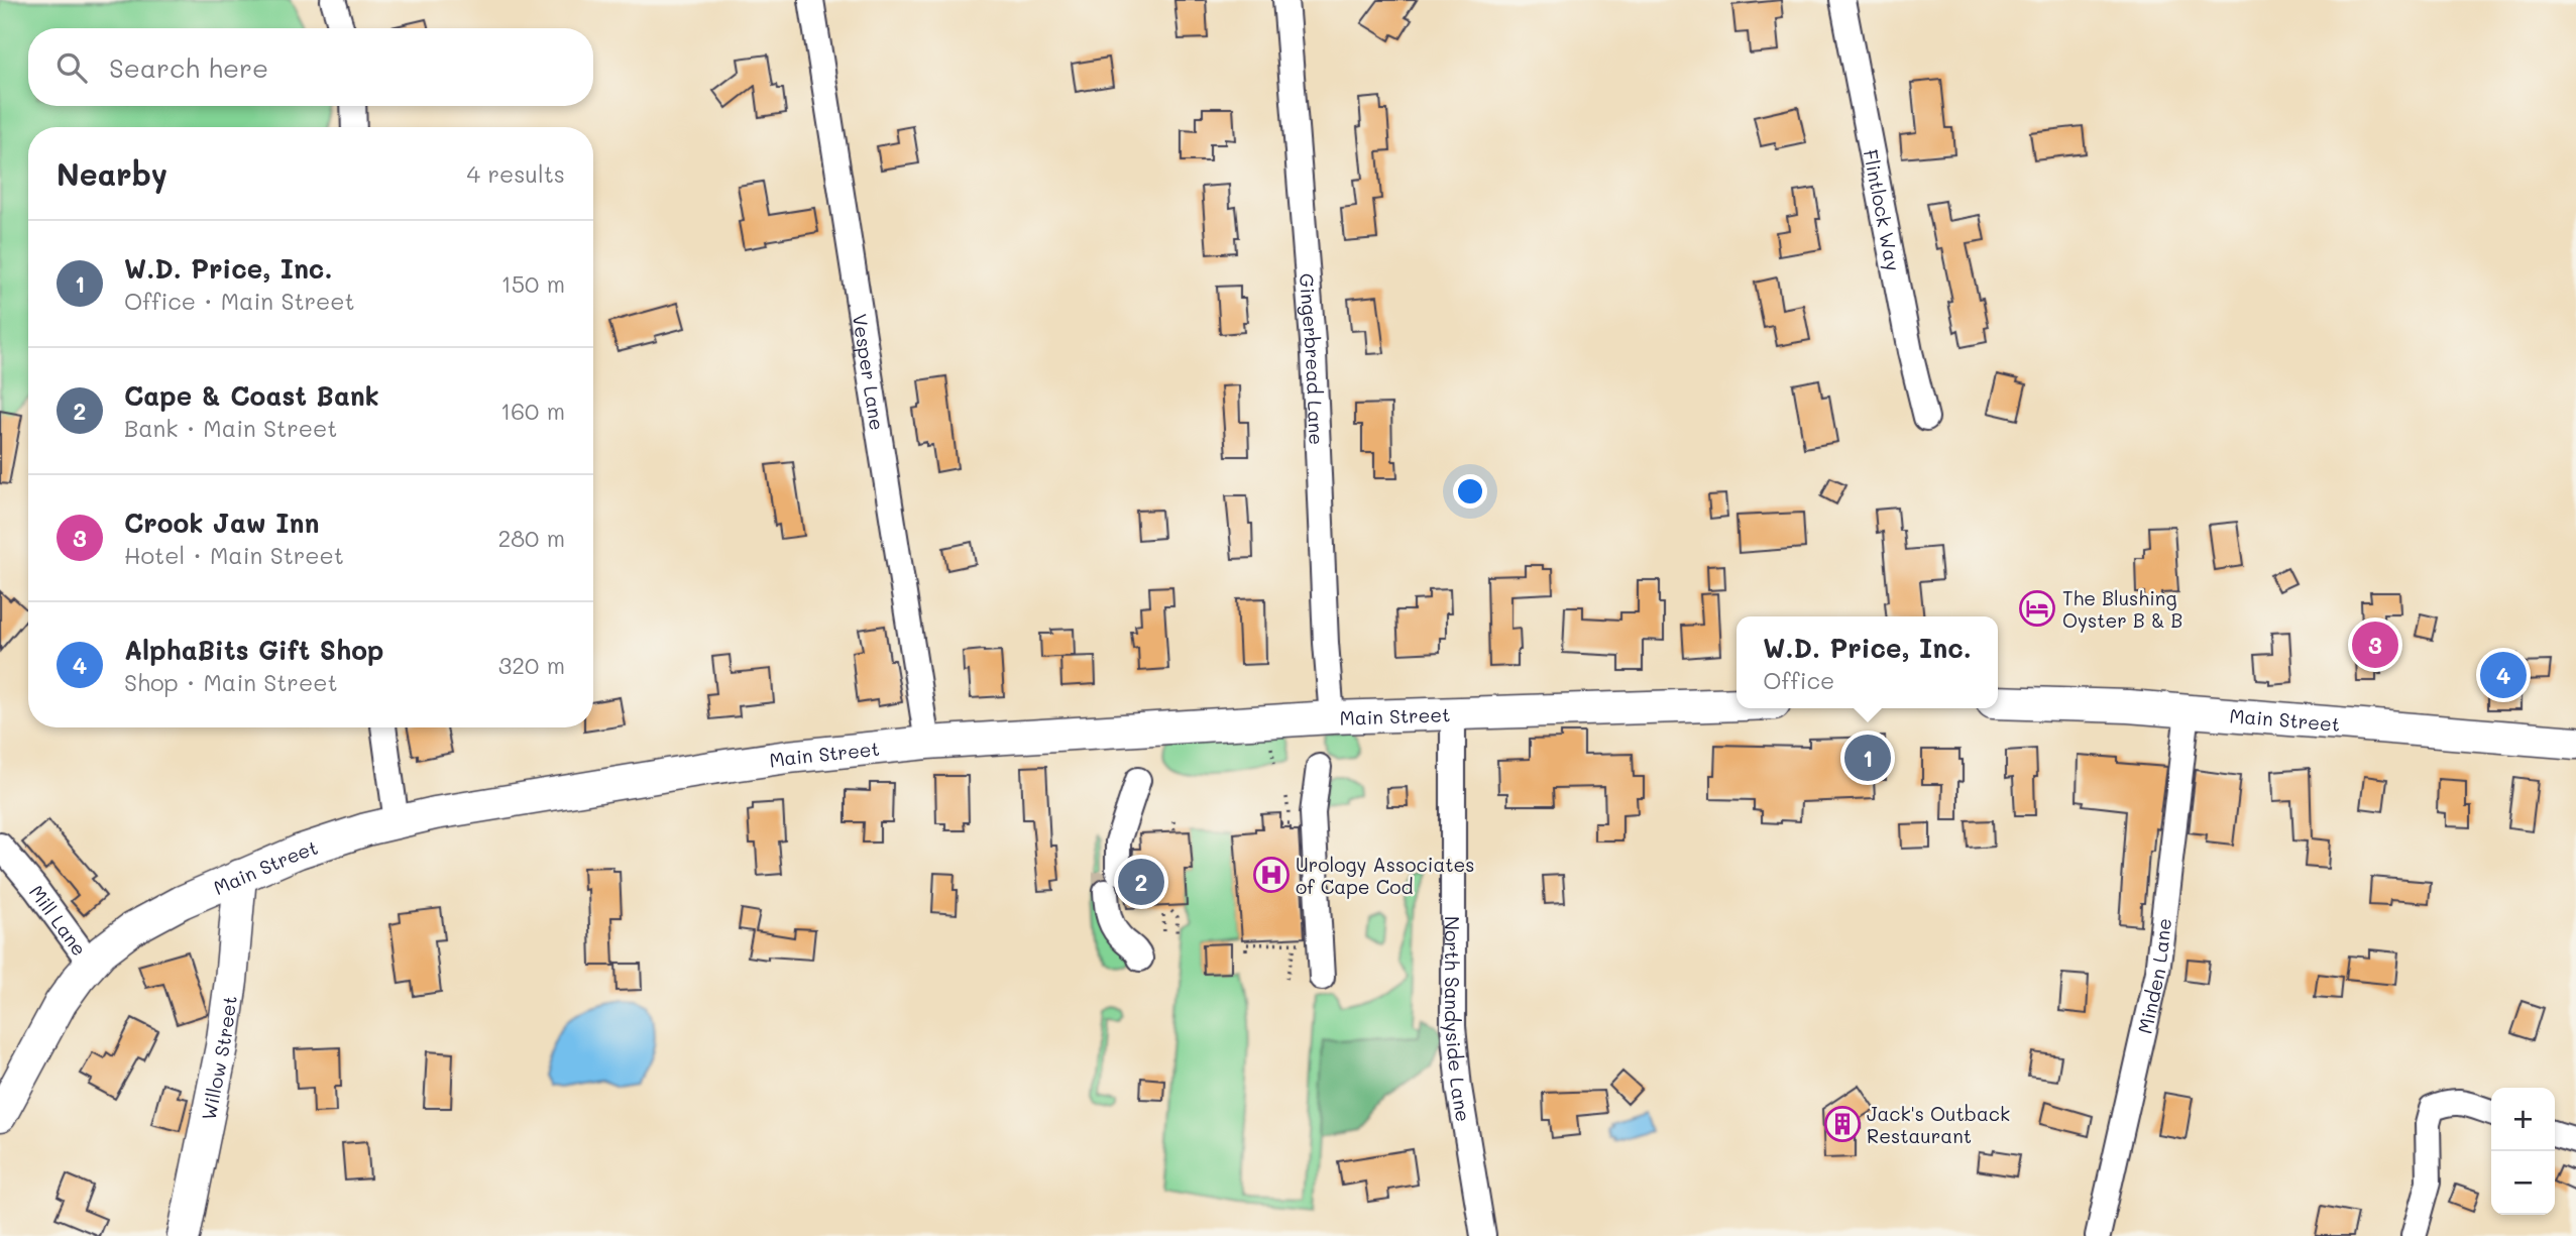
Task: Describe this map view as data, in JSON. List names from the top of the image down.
{
  "streets": {
    "main road": ["Main Street", "Willow Street"],
    "street": [
      "Flintlock Way",
      "Gingerbread Lane",
      "Vesper Lane",
      "Mill Lane",
      "Minden Lane",
      "North Sandyside Lane"
    ]
  },
  "crossings": [
    ["Gingerbread Lane", "Main Street"],
    ["Vesper Lane", "Main Street"],
    ["Main Street", "Mill Lane"],
    ["Main Street", "Minden Lane"],
    ["Main Street", "North Sandyside Lane"],
    ["Main Street", "Willow Street"]
  ],
  "places": {
    "hotel": ["The Blushing Oyster B & B"],
    "hospital": ["Urology Associates of Cape Cod"],
    "building": ["Jack's Outback Restaurant"]
  },
  "page": {
    "search": "Search here",
    "heading": ["Nearby", "4 results"],
    "list": [
      {
        "mark": "1",
        "name": "W.D. Price, Inc.",
        "note": "Office · Main Street",
        "value": "150 m"
      },
      {
        "mark": "2",
        "name": "Cape & Coast Bank",
        "note": "Bank · Main Street",
        "value": "160 m"
      },
      {
        "mark": "3",
        "name": "Crook Jaw Inn",
        "note": "Hotel · Main Street",
        "value": "280 m"
      },
      {
        "mark": "4",
        "name": "AlphaBits Gift Shop",
        "note": "Shop · Main Street",
        "value": "320 m"
      }
    ],
    "popup": ["W.D. Price, Inc.", "Office"],
    "pins": [
      "3",
      "4",
      "1",
      "2"
    ],
    "map_buttons": ["+", "−"]
  }
}
